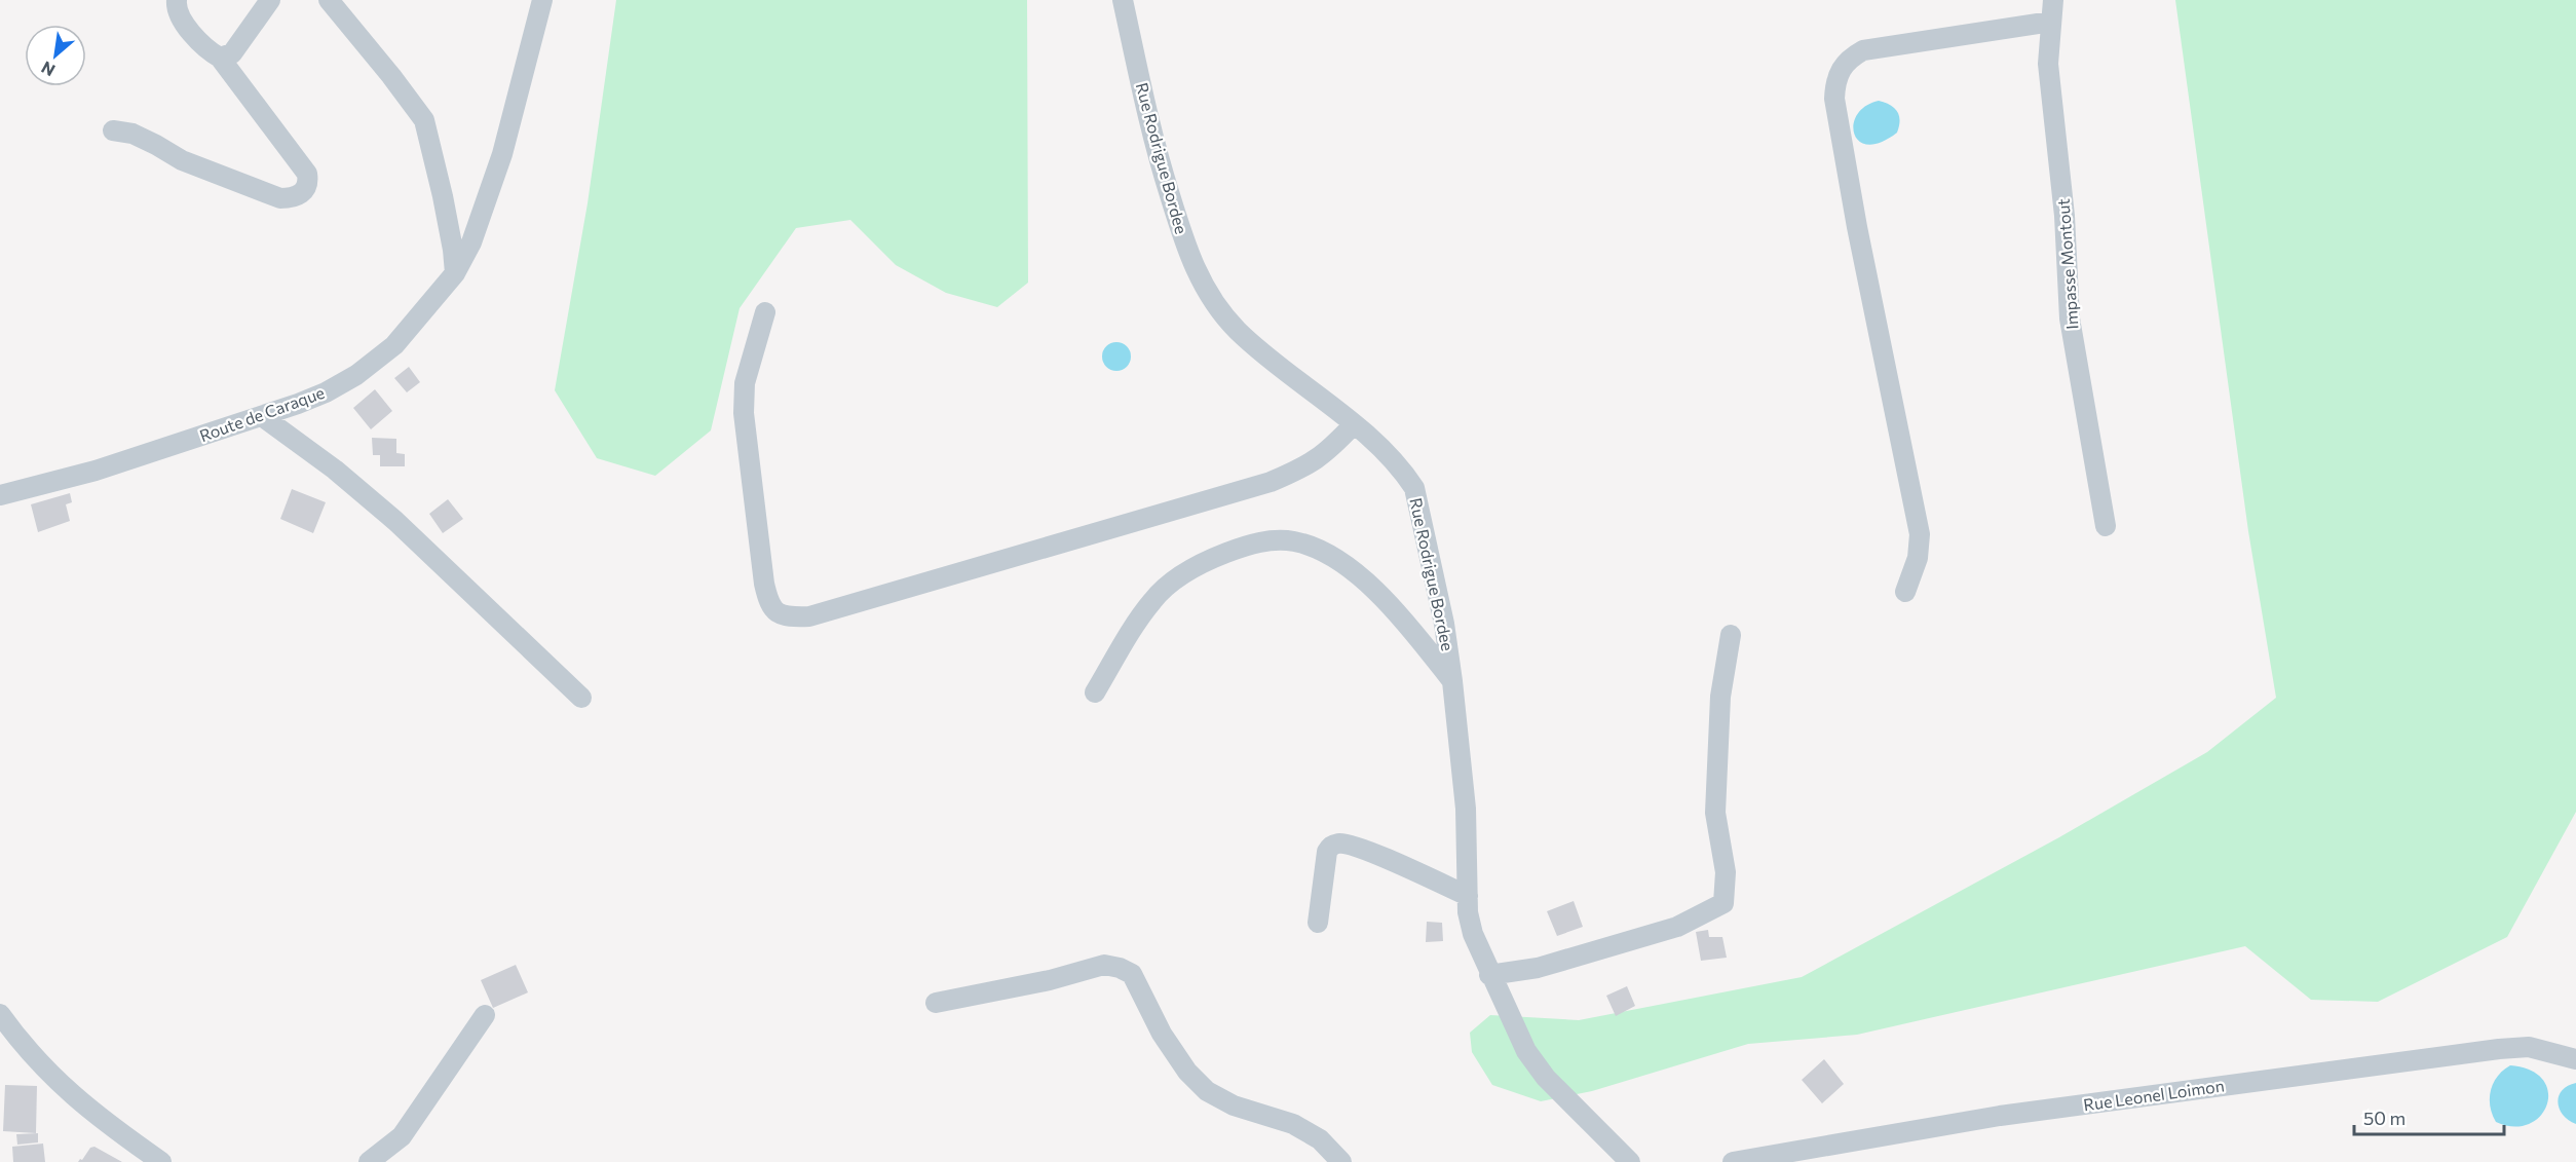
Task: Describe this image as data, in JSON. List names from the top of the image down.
{
  "streets": {
    "street": [
      "Rue Rodrigue Bordee",
      "Impasse Montout",
      "Route de Caraque",
      "Rue Leonel Loimon"
    ]
  },
  "scale_bar": "50 m",
  "north": "bottom left"
}
